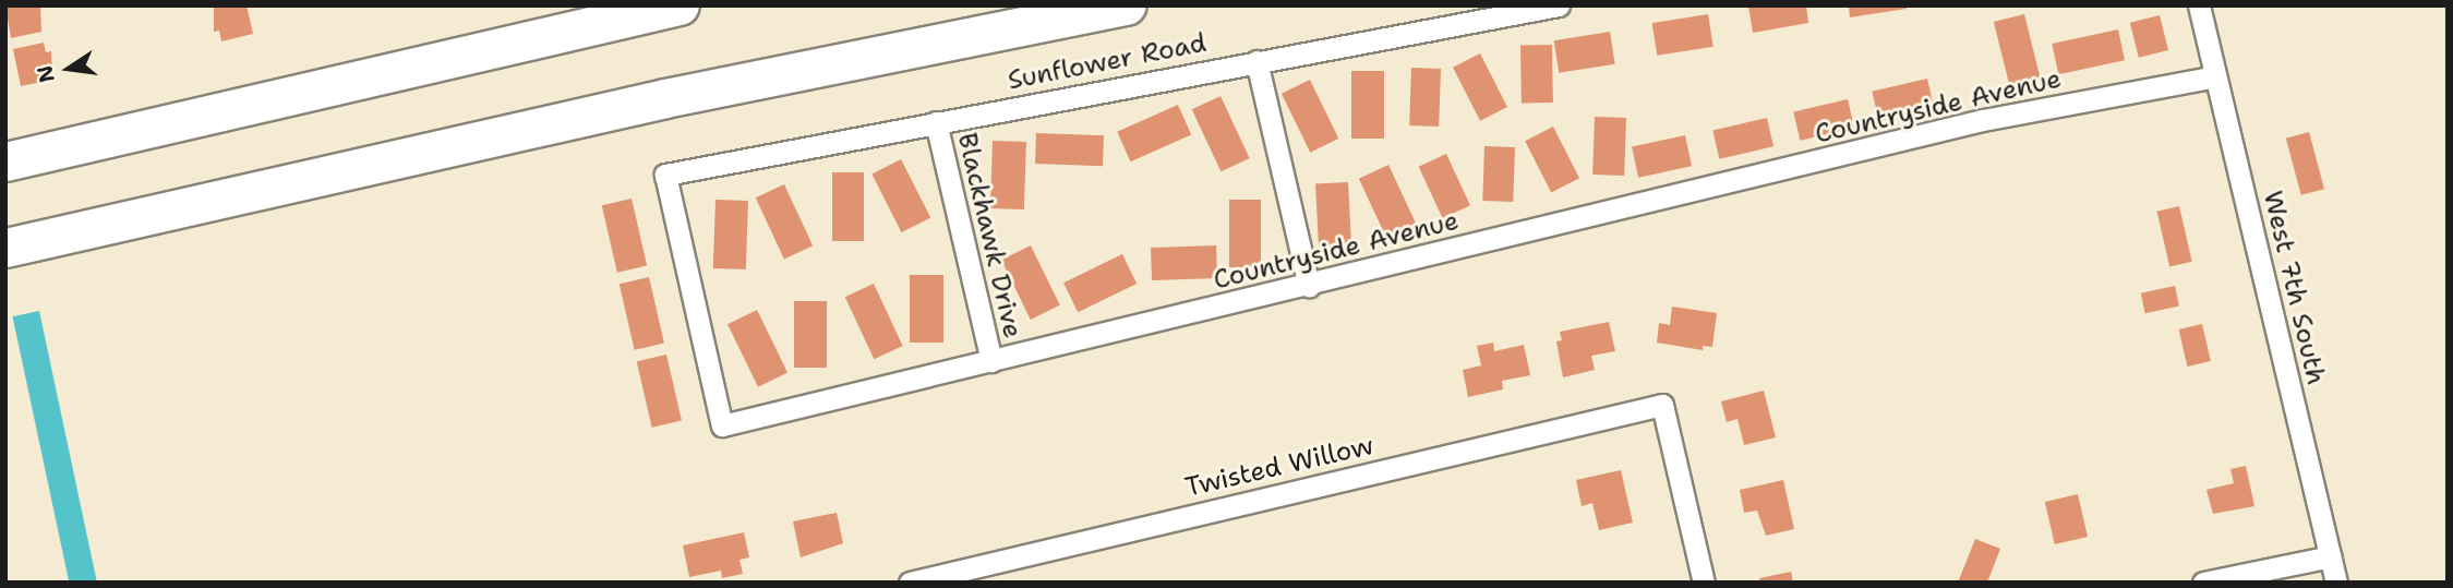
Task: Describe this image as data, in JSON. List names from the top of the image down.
{
  "streets": {
    "street": [
      "Sunflower Road",
      "Countryside Avenue",
      "Blackhawk Drive",
      "West 7th South",
      "Twisted Willow"
    ]
  },
  "crossings": [
    ["Sunflower Road", "Countryside Avenue"],
    ["Sunflower Road", "Blackhawk Drive"],
    ["Countryside Avenue", "Blackhawk Drive"],
    ["Countryside Avenue", "West 7th South"]
  ],
  "north": "left"
}
